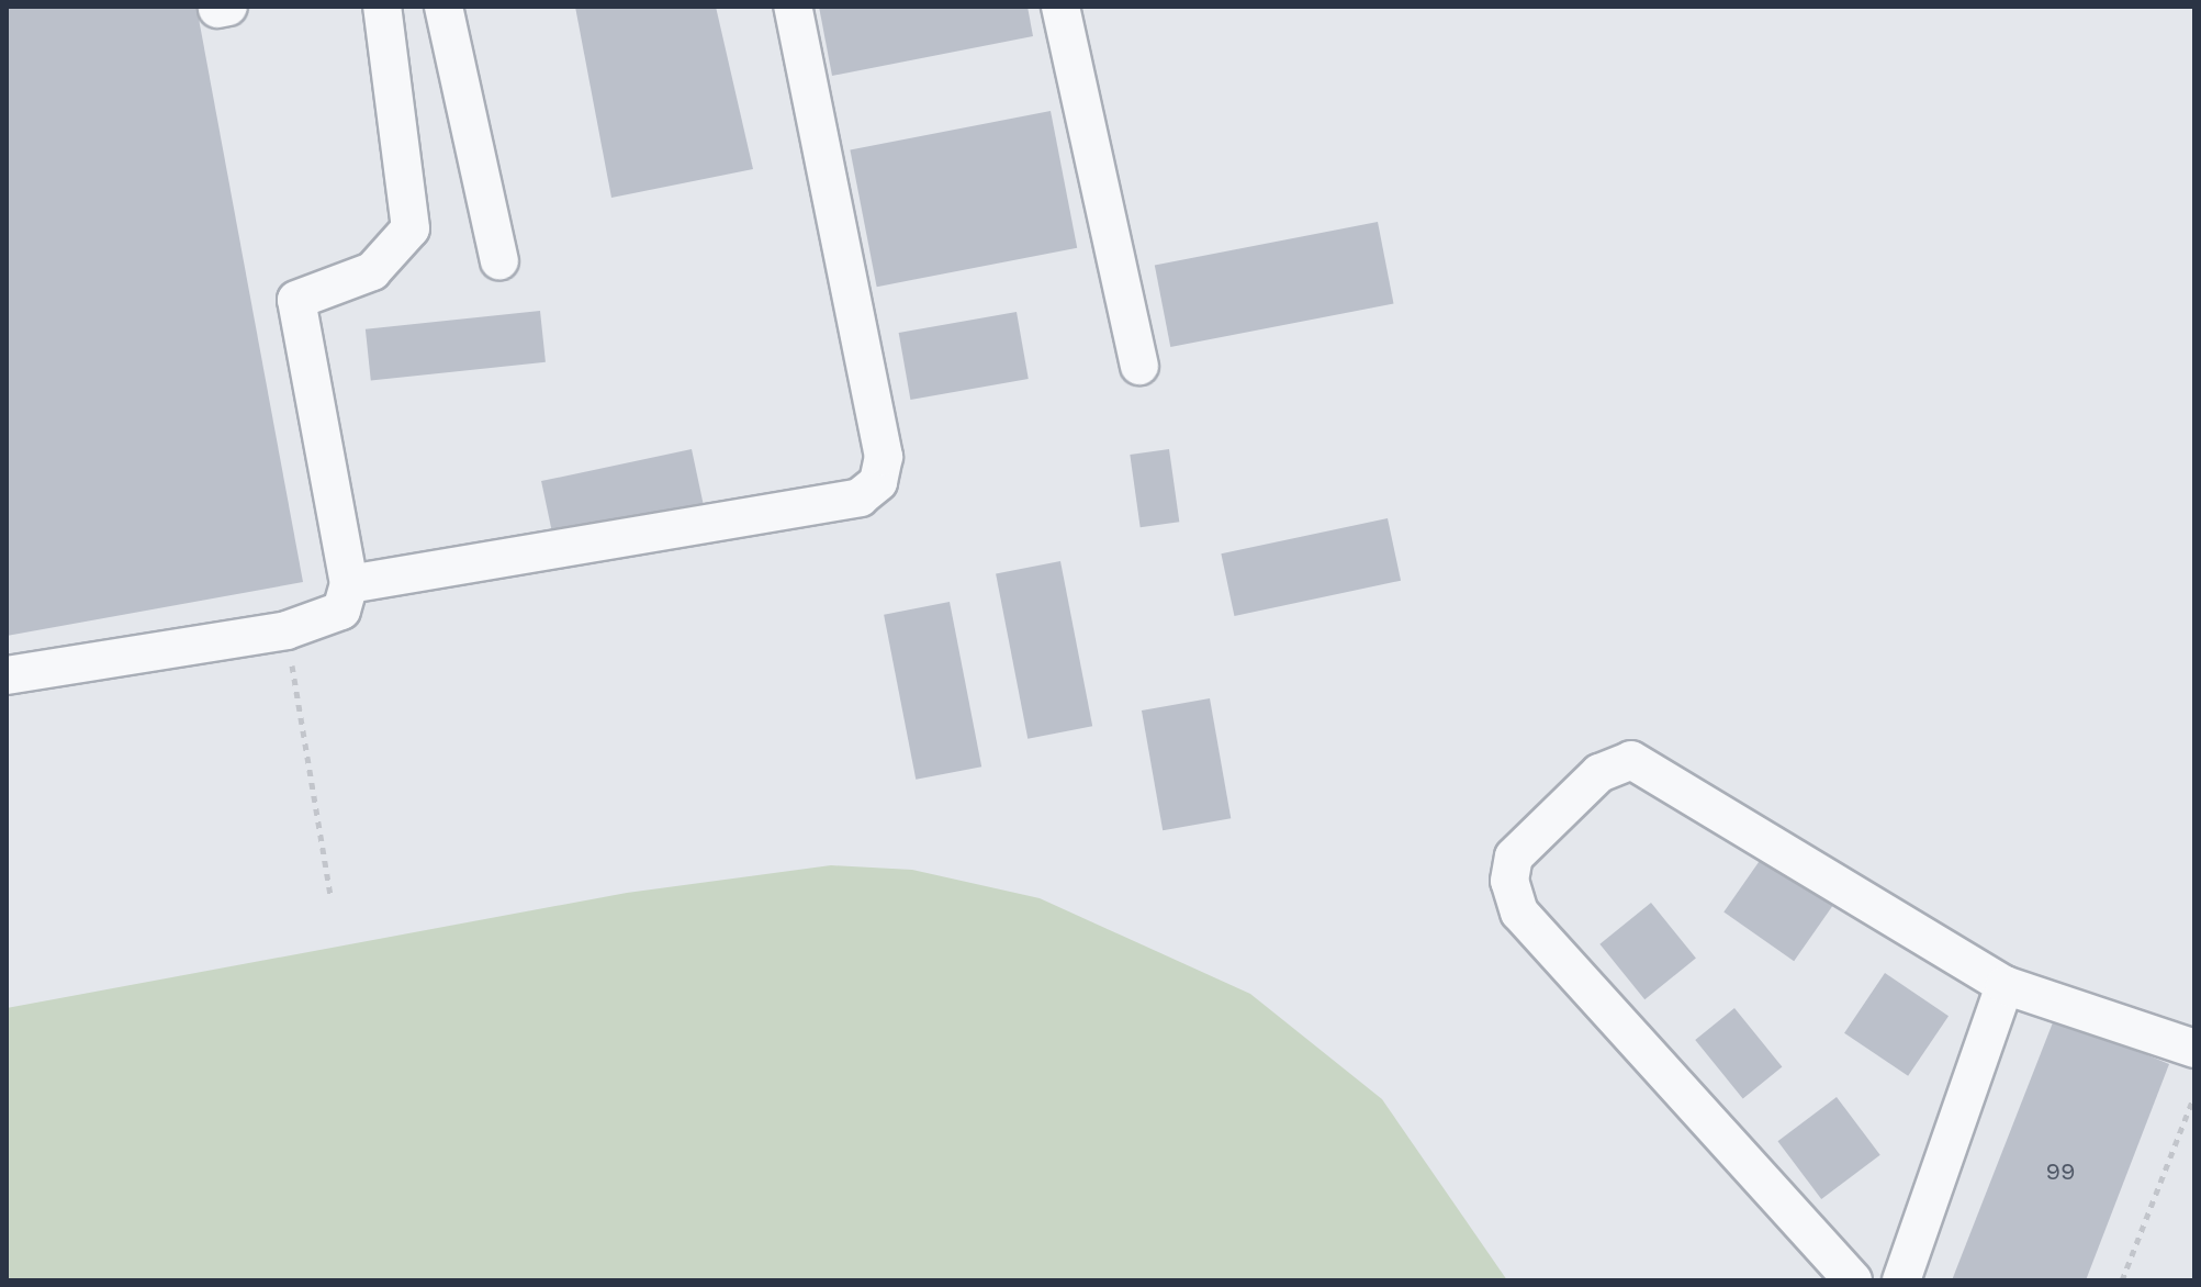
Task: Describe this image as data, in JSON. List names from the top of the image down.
{
  "house_numbers": ["99"]
}
